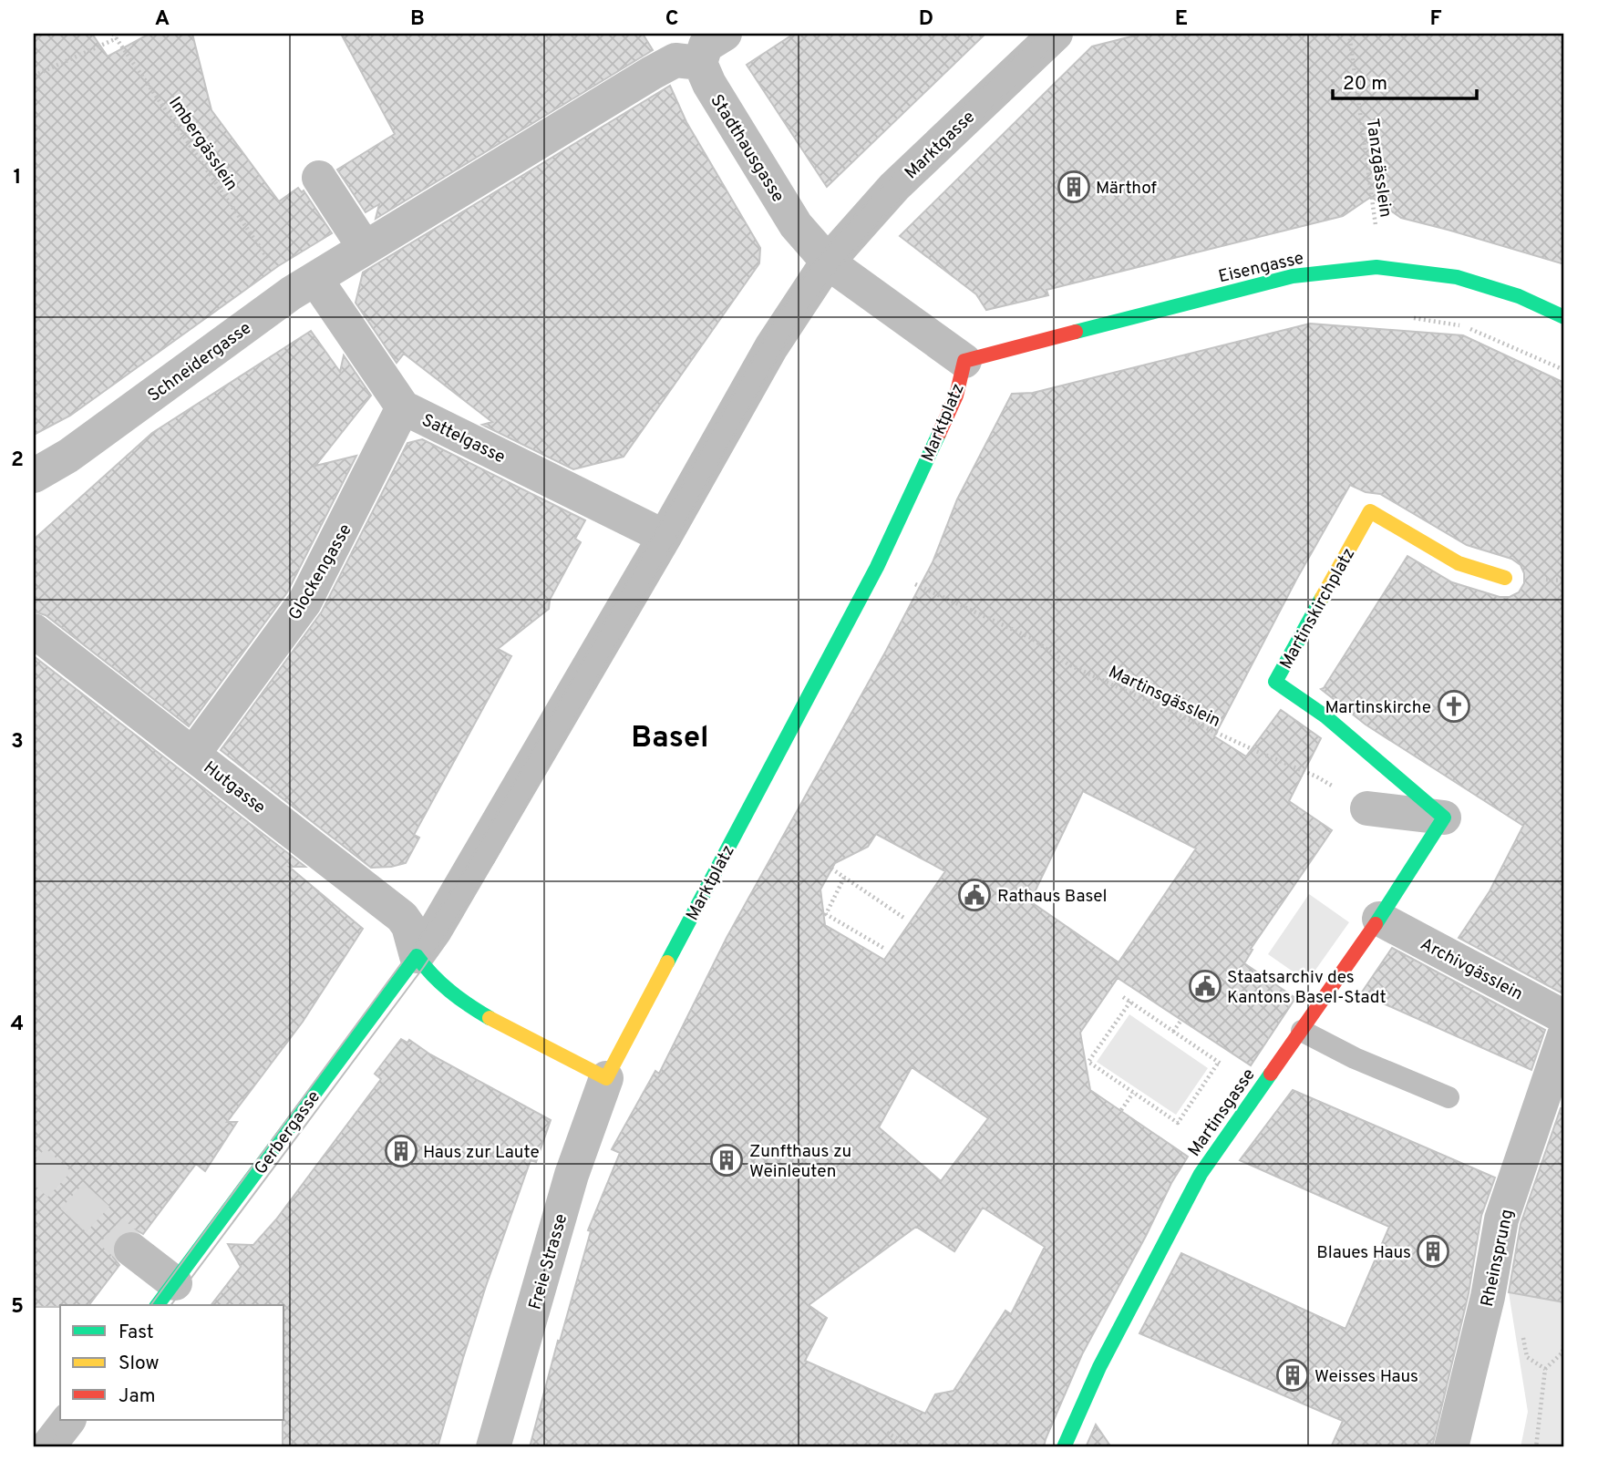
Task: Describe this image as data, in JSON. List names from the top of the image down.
{
  "streets": {
    "street": [
      "Marktgasse",
      "Stadthausgasse",
      "Eisengasse",
      "Schneidergasse",
      "Marktplatz",
      "Sattelgasse",
      "Glockengasse",
      "Martinskirchplatz",
      "Hutgasse",
      "Archivgässlein",
      "Martinsgasse",
      "Gerbergasse",
      "Rheinsprung",
      "Freie Strasse"
    ],
    "path": ["Imbergässlein", "Tanzgässlein", "Martinsgässlein"]
  },
  "crossings": [
    ["Marktgasse", "Stadthausgasse"],
    ["Marktgasse", "Marktplatz"],
    ["Stadthausgasse", "Schneidergasse"],
    ["Stadthausgasse", "Marktplatz"],
    ["Eisengasse", "Marktplatz"],
    ["Schneidergasse", "Sattelgasse"],
    ["Marktplatz", "Freie Strasse"],
    ["Sattelgasse", "Glockengasse"],
    ["Glockengasse", "Hutgasse"],
    ["Martinskirchplatz", "Martinsgasse"],
    ["Hutgasse", "Gerbergasse"],
    ["Archivgässlein", "Martinsgasse"]
  ],
  "districts": ["Basel"],
  "places": {
    "building": [
      "Märthof",
      "Haus zur Laute",
      "Zunfthaus zu Weinleuten",
      "Blaues Haus",
      "Weisses Haus"
    ],
    "church": ["Martinskirche"],
    "public building": ["Rathaus Basel", "Staatsarchiv des Kantons Basel-Stadt"]
  },
  "legend": ["Fast", "Slow", "Jam"],
  "scale_bar": "20 m",
  "grid": {
    "columns": [
      "A",
      "B",
      "C",
      "D",
      "E",
      "F"
    ],
    "rows": [
      "1",
      "2",
      "3",
      "4",
      "5"
    ]
  }
}
